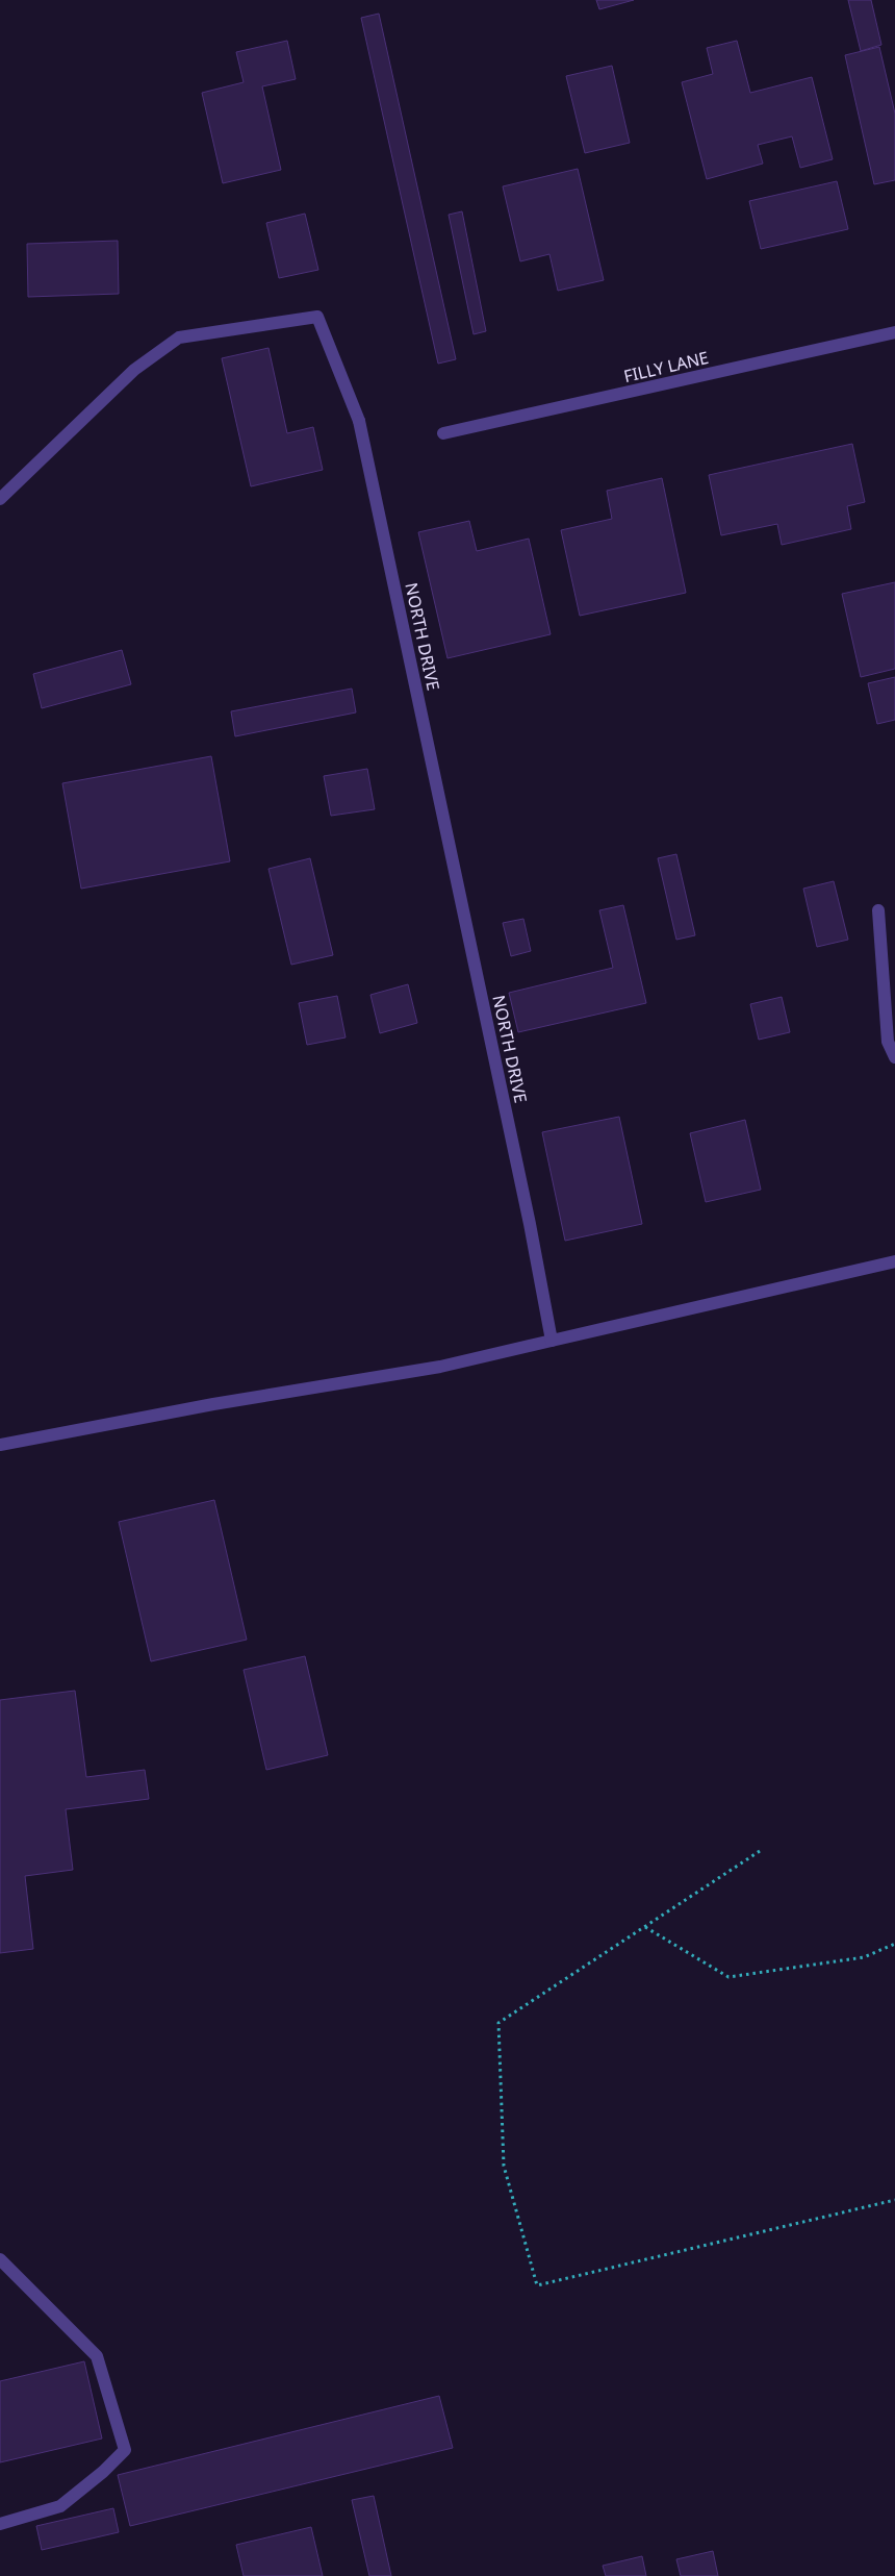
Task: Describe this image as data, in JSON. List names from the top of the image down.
{
  "streets": {
    "street": ["FILLY LANE", "NORTH DRIVE"]
  }
}
